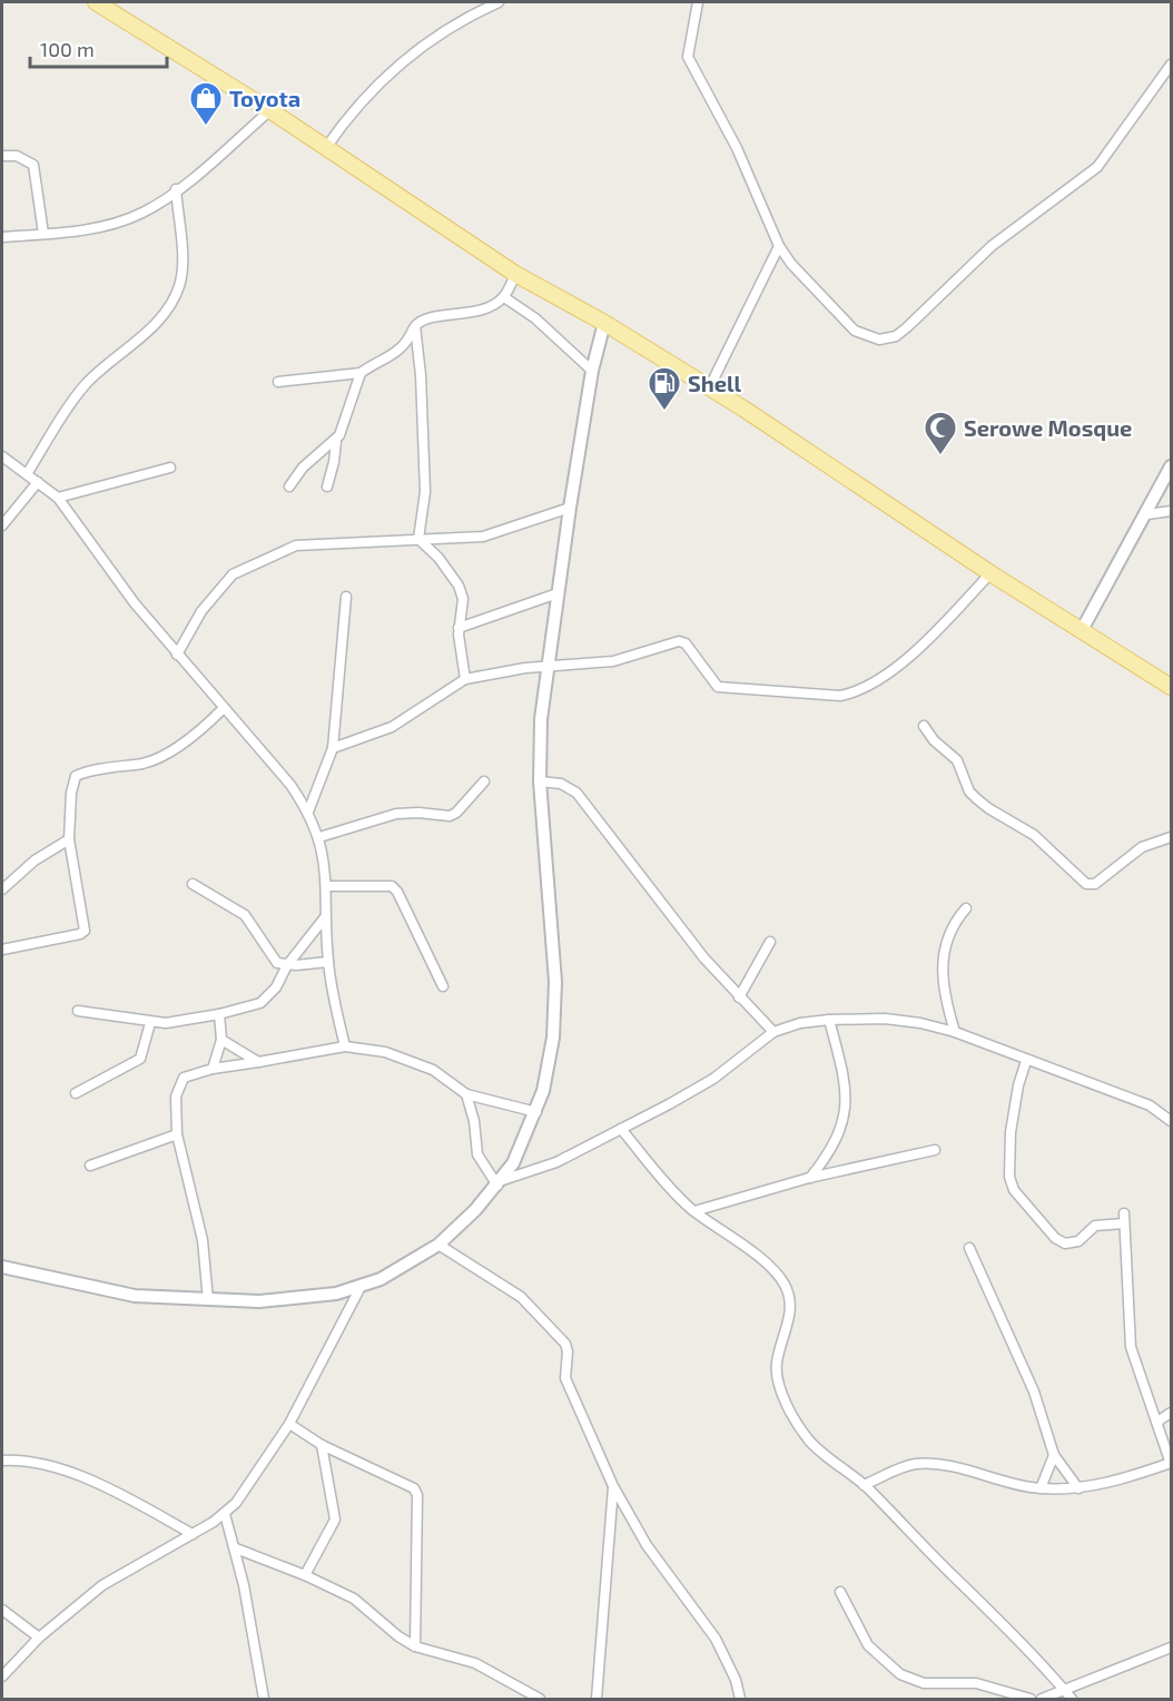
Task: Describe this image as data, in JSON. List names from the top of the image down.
{
  "places": {
    "shop": ["Toyota"],
    "fuel station": ["Shell"],
    "mosque": ["Serowe Mosque"]
  },
  "scale_bar": "100 m"
}
